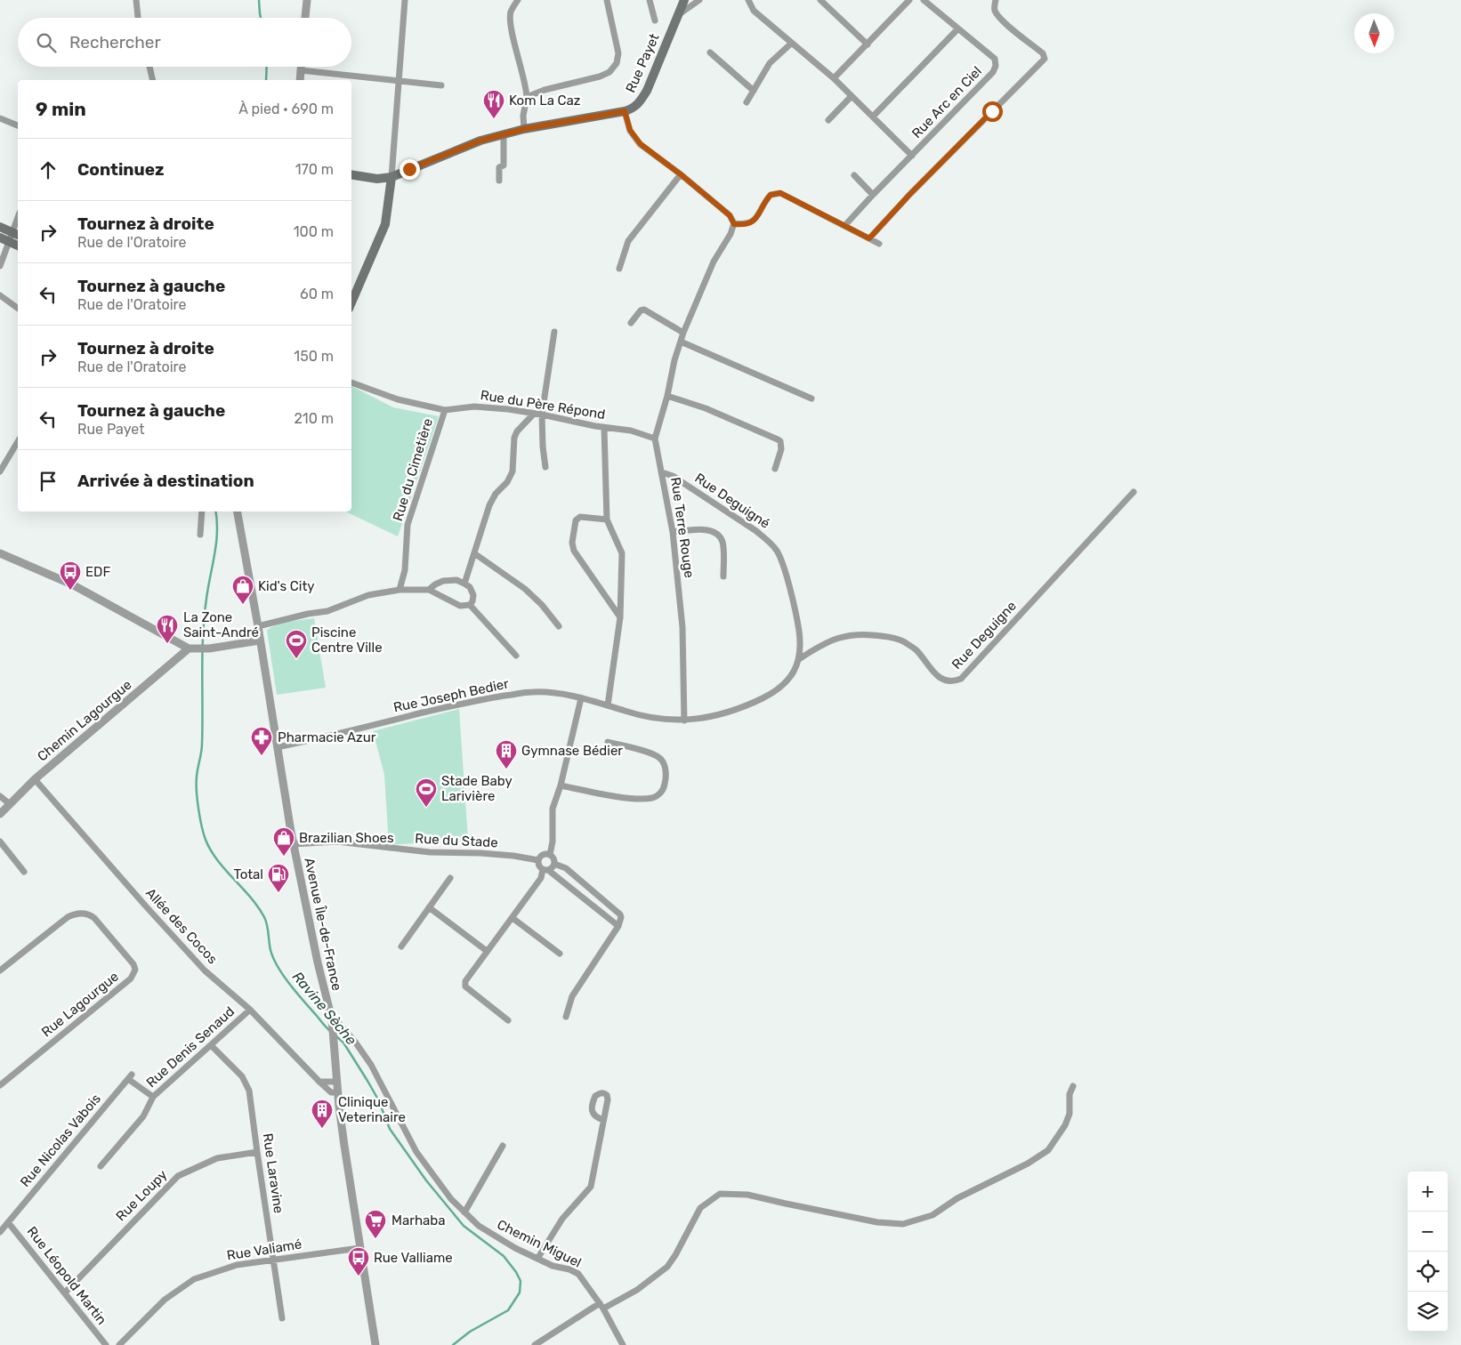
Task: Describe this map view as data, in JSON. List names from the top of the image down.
{
  "streets": {
    "main road": ["Rue Payet"],
    "street": [
      "Rue Arc en Ciel",
      "Rue du Père Répond",
      "Rue du Cimetière",
      "Rue Deguigné",
      "Rue Terre Rouge",
      "Rue Deguigne",
      "Rue Joseph Bedier",
      "Chemin Lagourgue",
      "Rue du Stade",
      "Avenue Île-de-France",
      "Allée des Cocos",
      "Rue Lagourgue",
      "Rue Denis Senaud",
      "Rue Nicolas Vabois",
      "Rue Laravine",
      "Rue Loupy",
      "Chemin Miguel",
      "Rue Valiamé",
      "Rue Léopold Martin"
    ]
  },
  "crossings": [
    ["Rue du Père Répond", "Rue du Cimetière"],
    ["Rue du Père Répond", "Rue Terre Rouge"],
    ["Rue Deguigné", "Rue Terre Rouge"],
    ["Rue Deguigné", "Rue Deguigne"],
    ["Rue Deguigné", "Rue Joseph Bedier"],
    ["Rue Terre Rouge", "Rue Joseph Bedier"],
    ["Rue Joseph Bedier", "Avenue Île-de-France"],
    ["Chemin Lagourgue", "Allée des Cocos"],
    ["Rue du Stade", "Avenue Île-de-France"],
    ["Avenue Île-de-France", "Allée des Cocos"],
    ["Avenue Île-de-France", "Chemin Miguel"],
    ["Avenue Île-de-France", "Rue Valiamé"],
    ["Allée des Cocos", "Rue Denis Senaud"],
    ["Rue Denis Senaud", "Rue Nicolas Vabois"],
    ["Rue Denis Senaud", "Rue Laravine"],
    ["Rue Nicolas Vabois", "Rue Léopold Martin"],
    ["Rue Laravine", "Rue Loupy"],
    ["Rue Laravine", "Rue Valiamé"],
    ["Rue Loupy", "Rue Léopold Martin"]
  ],
  "water": ["Ravine Sèche"],
  "places": {
    "restaurant": ["Kom La Caz", "La Zone Saint-André"],
    "bus stop": ["EDF", "Rue Valliame"],
    "shop": ["Kid's City", "Brazilian Shoes"],
    "sports": ["Piscine Centre Ville", "Stade Baby Larivière"],
    "pharmacy": ["Pharmacie Azur"],
    "building": ["Gymnase Bédier", "Clinique Veterinaire"],
    "fuel station": ["Total"],
    "supermarket": ["Marhaba"]
  },
  "north": "bottom",
  "page": {
    "search": "Rechercher",
    "heading": ["9 min", "À pied · 690 m"],
    "list": [
      ["Continuez", "170 m"],
      ["Tournez à droite", "Rue de l'Oratoire", "100 m"],
      ["Tournez à gauche", "Rue de l'Oratoire", "60 m"],
      ["Tournez à droite", "Rue de l'Oratoire", "150 m"],
      ["Tournez à gauche", "Rue Payet", "210 m"],
      "Arrivée à destination"
    ],
    "map_buttons": ["+", "−"]
  }
}
